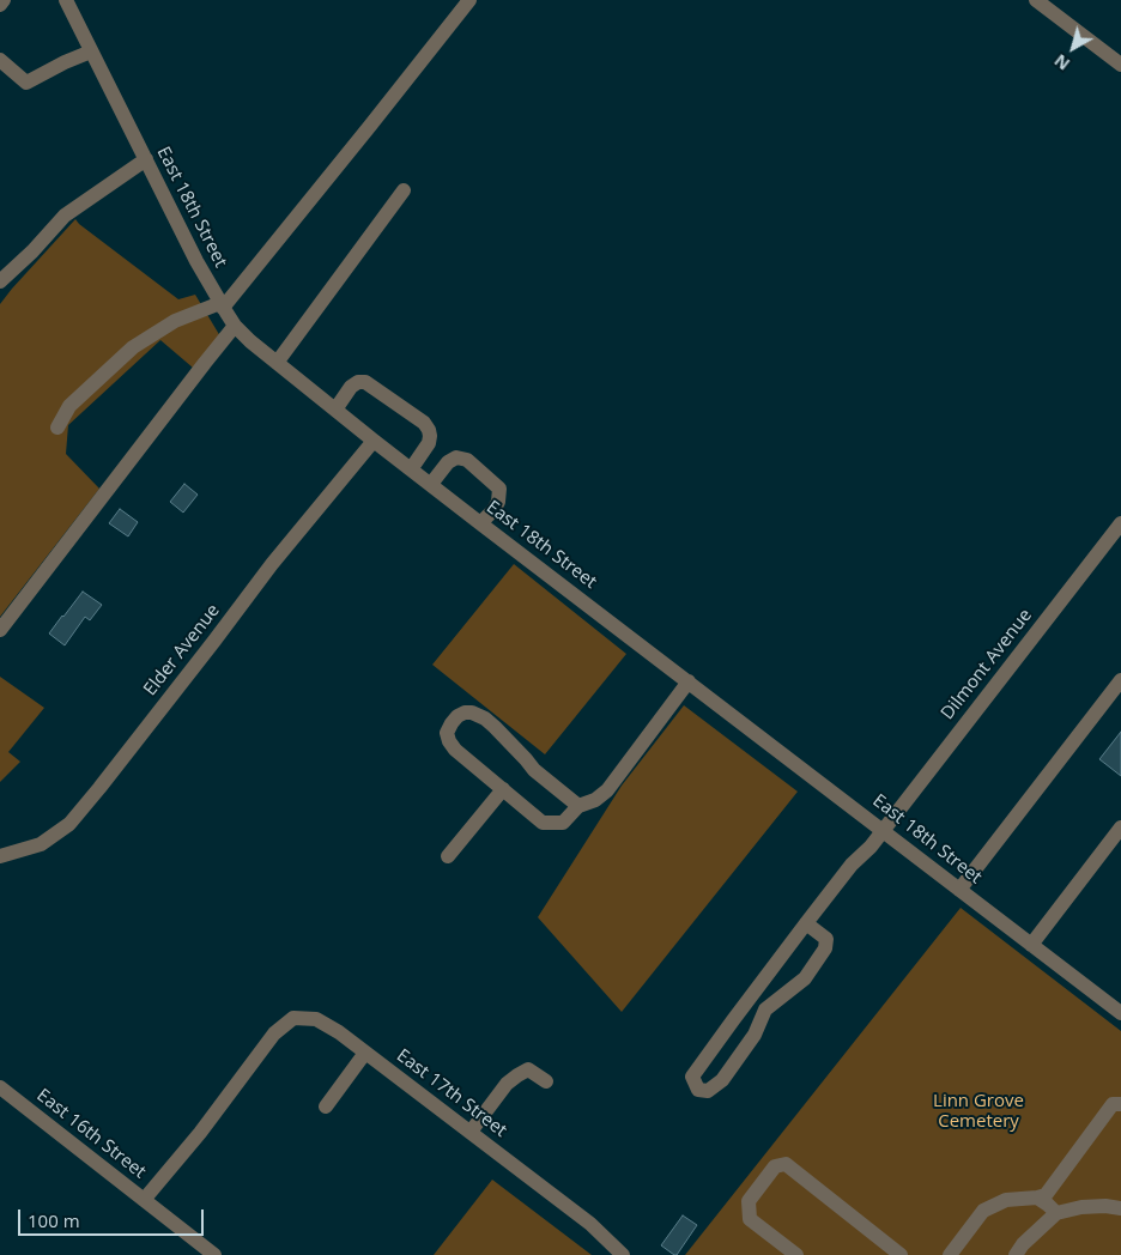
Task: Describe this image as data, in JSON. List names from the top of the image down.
{
  "streets": {
    "street": [
      "East 18th Street",
      "Elder Avenue",
      "Dilmont Avenue",
      "East 17th Street",
      "East 16th Street"
    ]
  },
  "crossings": [
    ["East 18th Street", "Elder Avenue"],
    ["East 18th Street", "Dilmont Avenue"],
    ["East 17th Street", "East 16th Street"]
  ],
  "parks": ["Linn Grove Cemetery"],
  "scale_bar": "100 m",
  "north": "bottom left"
}
